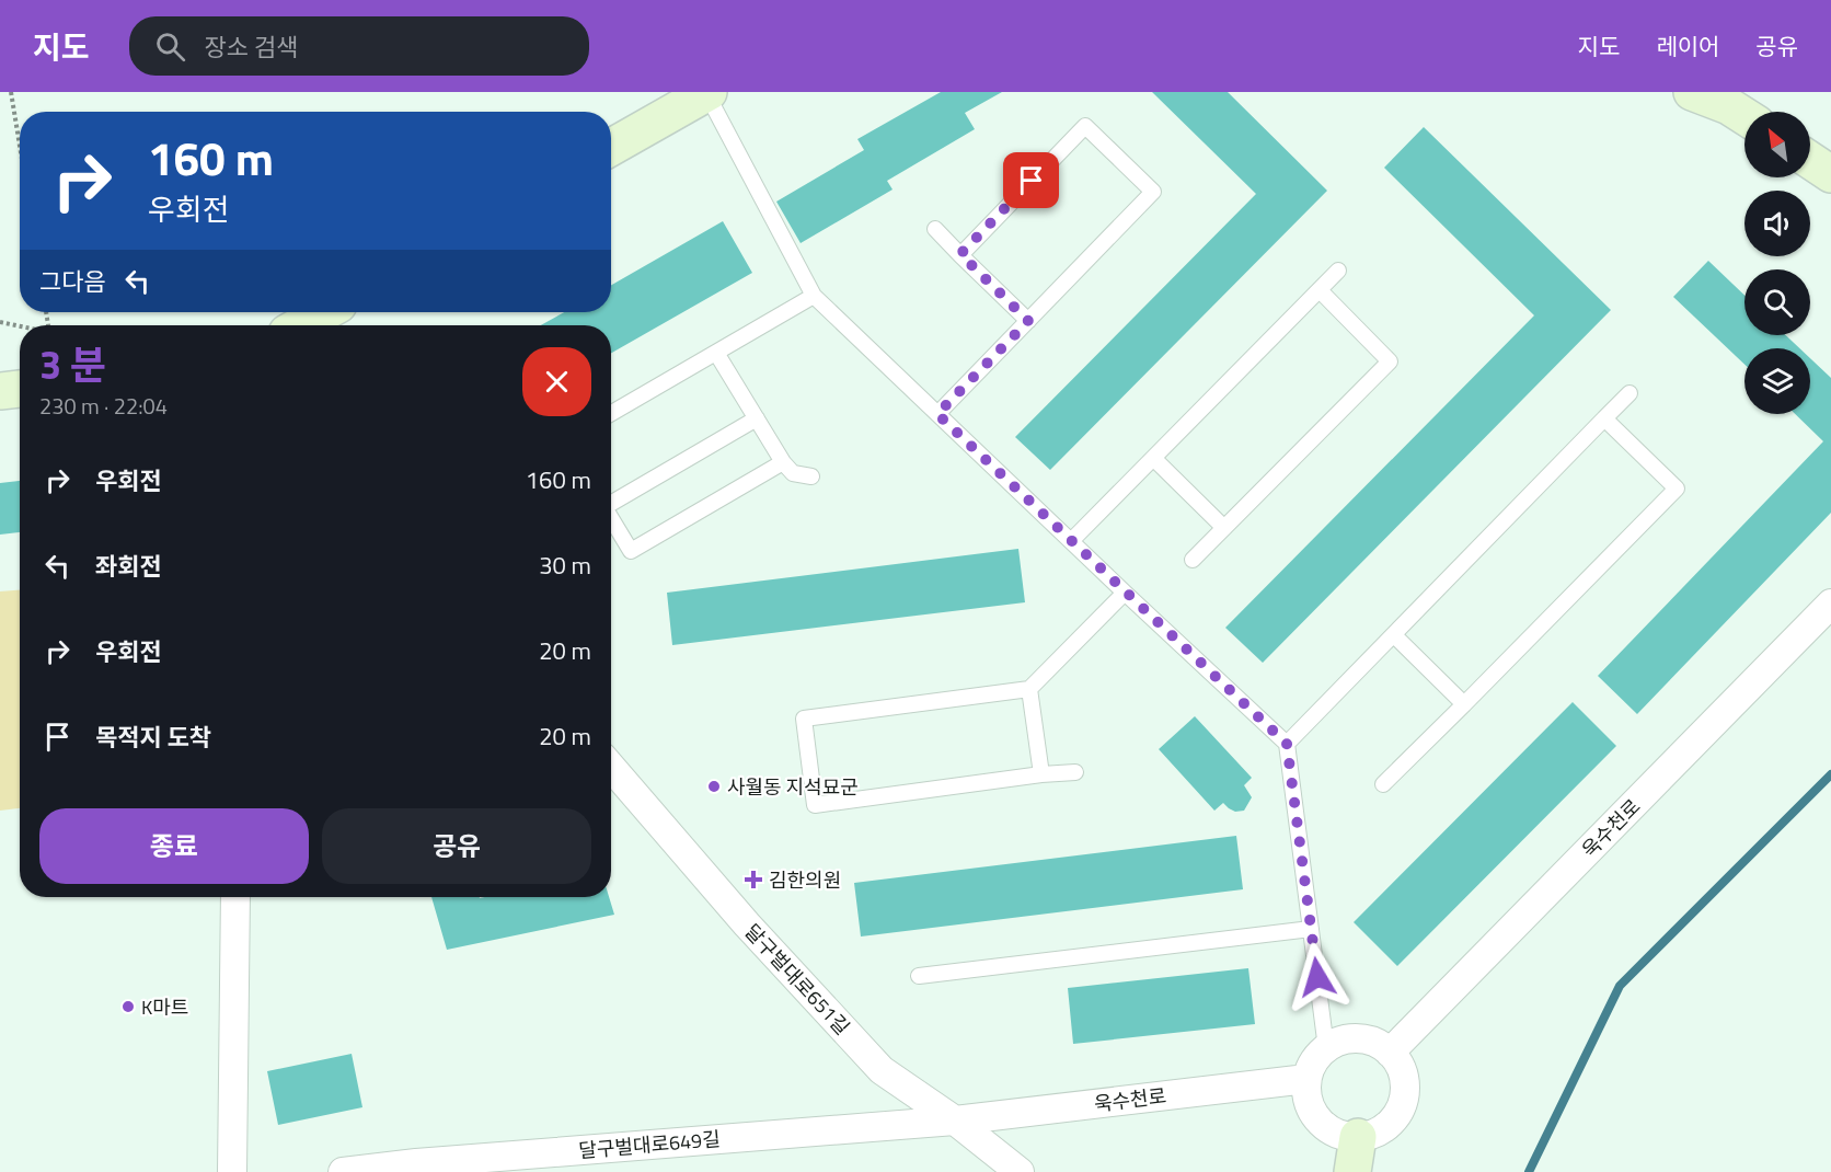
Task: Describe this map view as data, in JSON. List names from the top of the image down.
{
  "streets": {
    "street": ["욱수천로", "달구벌대로651길", "달구벌대로649길"]
  },
  "crossings": [
    ["욱수천로", "달구벌대로651길"],
    ["욱수천로", "달구벌대로649길"],
    ["달구벌대로651길", "달구벌대로649길"]
  ],
  "places": {
    "other": ["사월동 지석묘군", "K마트"],
    "health": ["김한의원"]
  },
  "north": "top left",
  "page": {
    "header": "지도",
    "search": "장소 검색",
    "nav": ["지도", "레이어", "공유"],
    "turn": ["160 m", "우회전"],
    "then": "그다음",
    "heading": ["3 분", "230 m · 22:04"],
    "list": [
      {
        "name": "우회전",
        "value": "160 m"
      },
      {
        "name": "좌회전",
        "value": "30 m"
      },
      {
        "name": "우회전",
        "value": "20 m"
      },
      {
        "name": "목적지 도착",
        "value": "20 m"
      }
    ],
    "buttons": ["종료", "공유"]
  }
}
